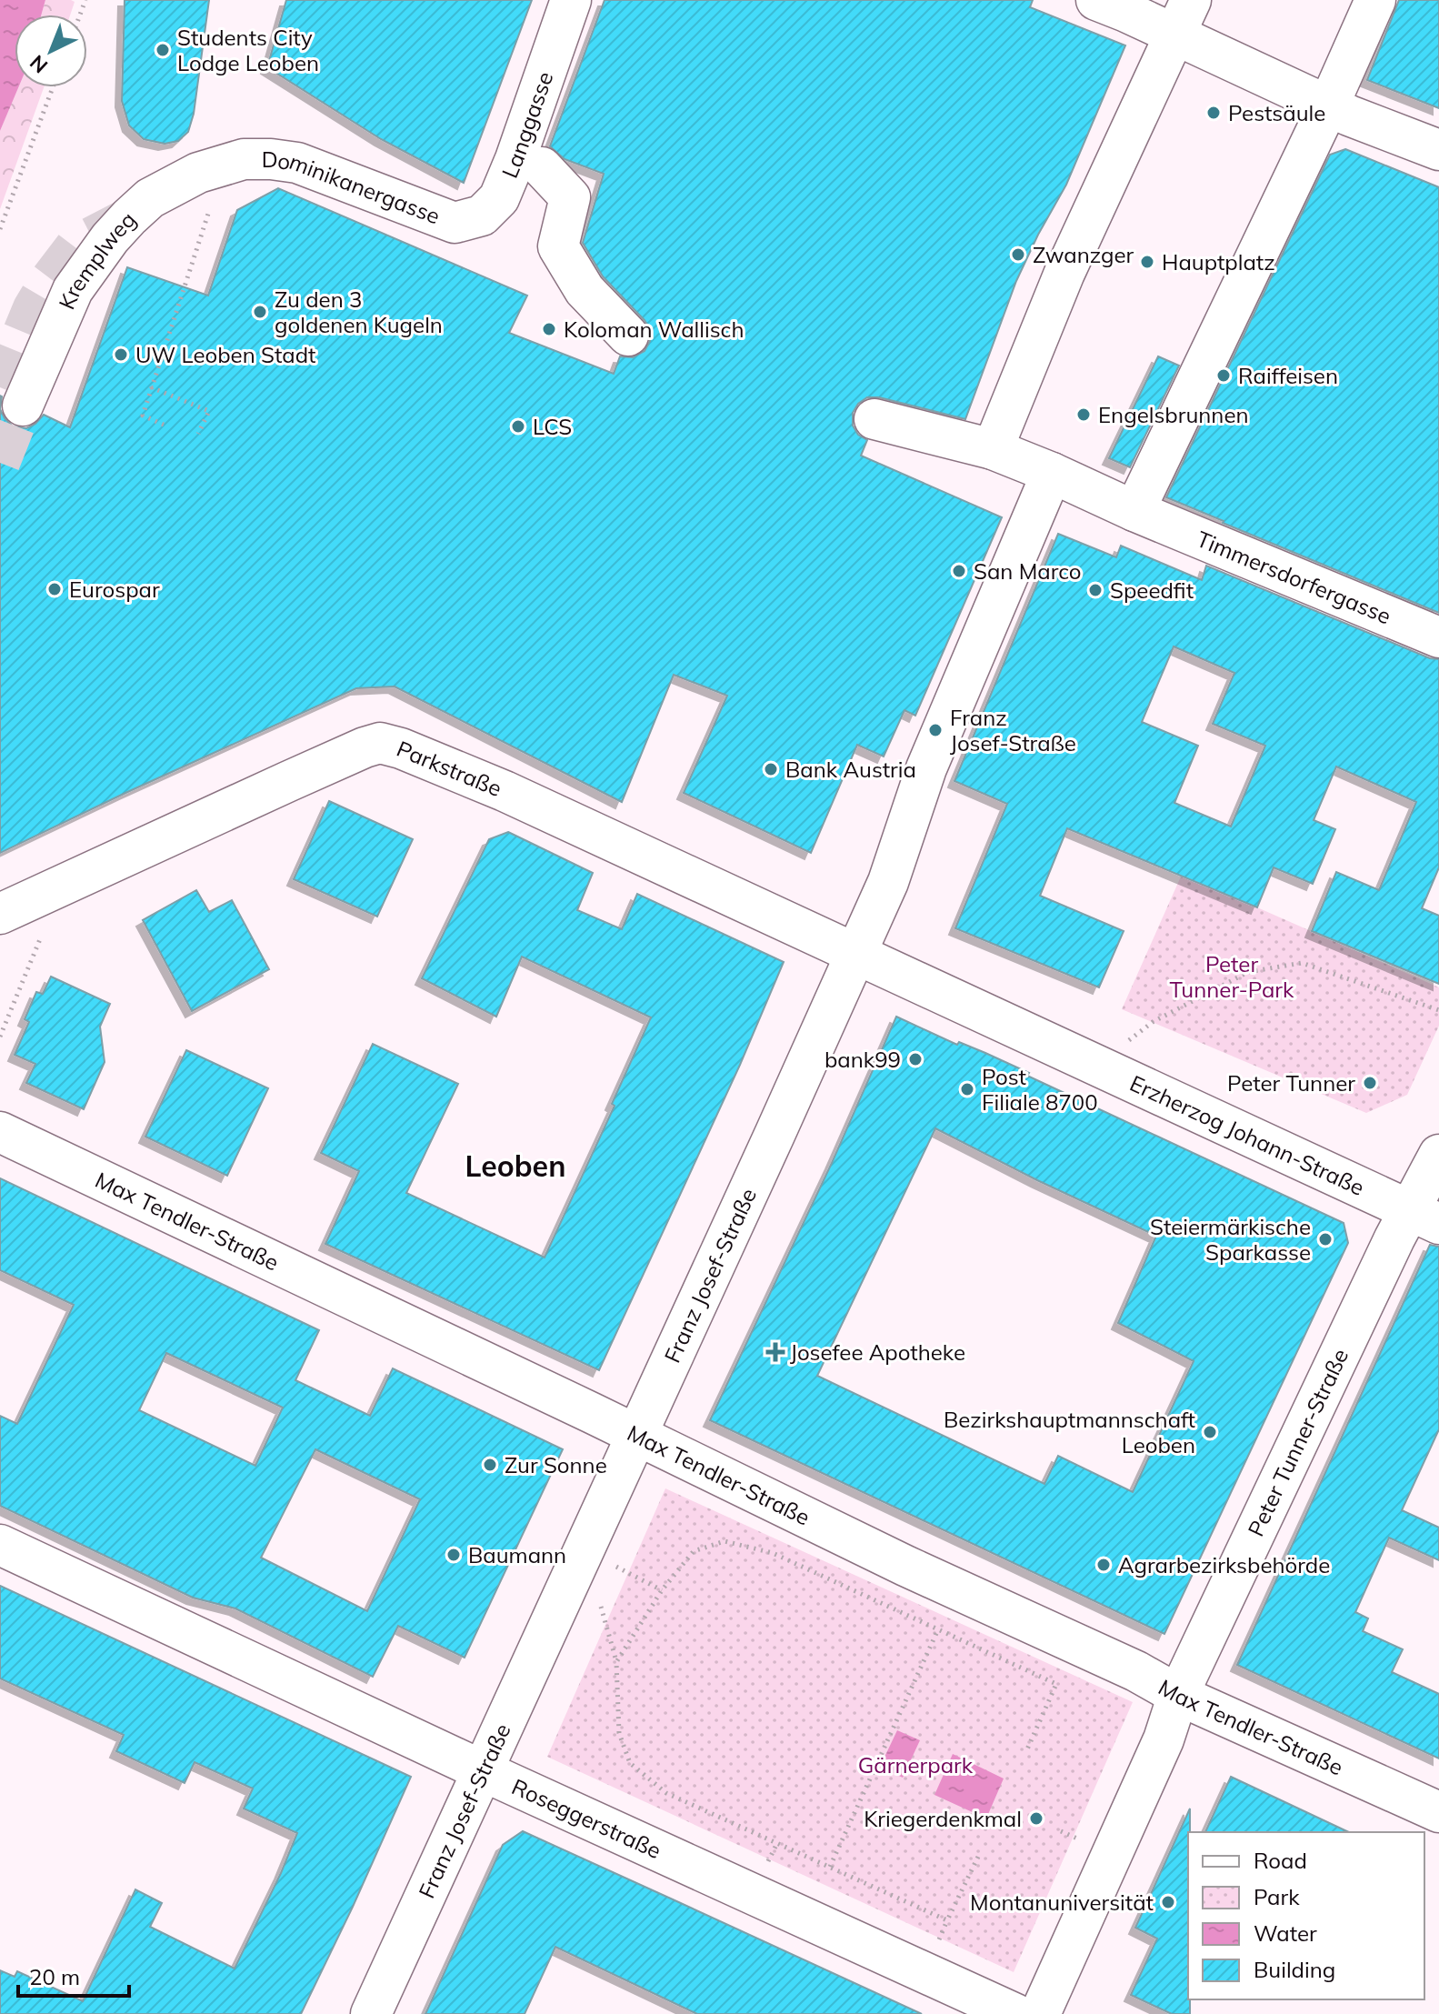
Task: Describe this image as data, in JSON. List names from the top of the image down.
{
  "streets": {
    "street": [
      "Langgasse",
      "Dominikanergasse",
      "Kremplweg",
      "Timmersdorfergasse",
      "Parkstraße",
      "Erzherzog Johann-Straße",
      "Max Tendler-Straße",
      "Franz Josef-Straße",
      "Peter Tunner-Straße",
      "Roseggerstraße"
    ]
  },
  "crossings": [
    ["Langgasse", "Dominikanergasse"],
    ["Dominikanergasse", "Kremplweg"],
    ["Parkstraße", "Erzherzog Johann-Straße"],
    ["Parkstraße", "Franz Josef-Straße"],
    ["Erzherzog Johann-Straße", "Franz Josef-Straße"],
    ["Erzherzog Johann-Straße", "Peter Tunner-Straße"],
    ["Max Tendler-Straße", "Franz Josef-Straße"],
    ["Max Tendler-Straße", "Peter Tunner-Straße"],
    ["Franz Josef-Straße", "Roseggerstraße"]
  ],
  "districts": ["Leoben"],
  "parks": ["Peter Tunner-Park", "Gärnerpark"],
  "places": {
    "other": [
      "Students City Lodge Leoben",
      "Pestsäule",
      "Zwanzger",
      "Hauptplatz",
      "Zu den 3 goldenen Kugeln",
      "Koloman Wallisch",
      "UW Leoben Stadt",
      "Raiffeisen",
      "Engelsbrunnen",
      "LCS",
      "San Marco",
      "Eurospar",
      "Speedfit",
      "Franz Josef-Straße",
      "Bank Austria",
      "bank99",
      "Peter Tunner",
      "Post Filiale 8700",
      "Steiermärkische Sparkasse",
      "Bezirkshauptmannschaft Leoben",
      "Zur Sonne",
      "Baumann",
      "Agrarbezirksbehörde",
      "Kriegerdenkmal",
      "Montanuniversität"
    ],
    "health": ["Josefee Apotheke"]
  },
  "legend": [
    "Road",
    "Park",
    "Water",
    "Building"
  ],
  "scale_bar": "20 m",
  "north": "bottom left"
}
